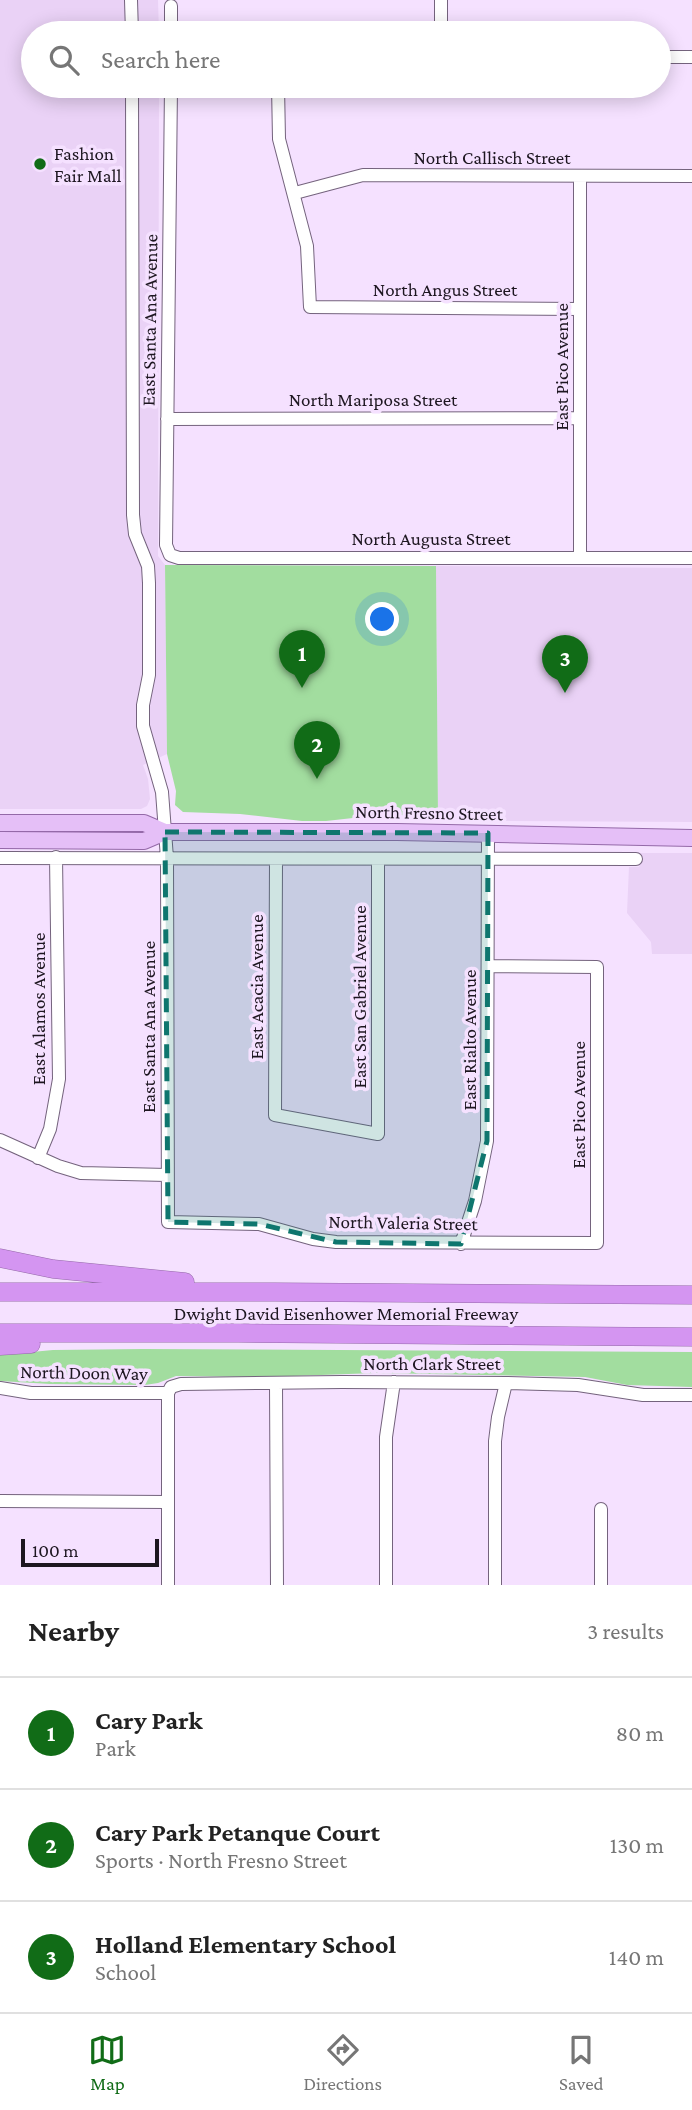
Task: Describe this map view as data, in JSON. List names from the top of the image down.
{
  "streets": {
    "highway": ["Dwight David Eisenhower Memorial Freeway"],
    "main road": ["North Fresno Street"],
    "street": [
      "North Callisch Street",
      "North Angus Street",
      "East Santa Ana Avenue",
      "East Pico Avenue",
      "North Mariposa Street",
      "North Augusta Street",
      "East Acacia Avenue",
      "East San Gabriel Avenue",
      "East Alamos Avenue",
      "East Rialto Avenue",
      "North Valeria Street",
      "North Clark Street",
      "North Doon Way"
    ]
  },
  "crossings": [
    ["North Callisch Street", "North Angus Street"],
    ["North Callisch Street", "East Pico Avenue"],
    ["North Angus Street", "East Pico Avenue"],
    ["East Santa Ana Avenue", "North Mariposa Street"],
    ["East Santa Ana Avenue", "North Augusta Street"],
    ["East Santa Ana Avenue", "North Fresno Street"],
    ["East Santa Ana Avenue", "North Valeria Street"],
    ["East Pico Avenue", "North Mariposa Street"],
    ["East Pico Avenue", "North Augusta Street"],
    ["East Pico Avenue", "East Rialto Avenue"],
    ["East Pico Avenue", "North Valeria Street"],
    ["North Fresno Street", "East Rialto Avenue"],
    ["East Acacia Avenue", "East San Gabriel Avenue"],
    ["East Rialto Avenue", "North Valeria Street"],
    ["North Clark Street", "North Doon Way"]
  ],
  "places": ["Fashion Fair Mall"],
  "scale_bar": "100 m",
  "page": {
    "search": "Search here",
    "pins": ["1", "3", "2"],
    "scale": "100 m",
    "heading": ["Nearby", "3 results"],
    "list": [
      {
        "mark": "1",
        "name": "Cary Park",
        "note": "Park",
        "value": "80 m"
      },
      {
        "mark": "2",
        "name": "Cary Park Petanque Court",
        "note": "Sports · North Fresno Street",
        "value": "130 m"
      },
      {
        "mark": "3",
        "name": "Holland Elementary School",
        "note": "School",
        "value": "140 m"
      }
    ],
    "nav": ["Map", "Directions", "Saved"]
  }
}
